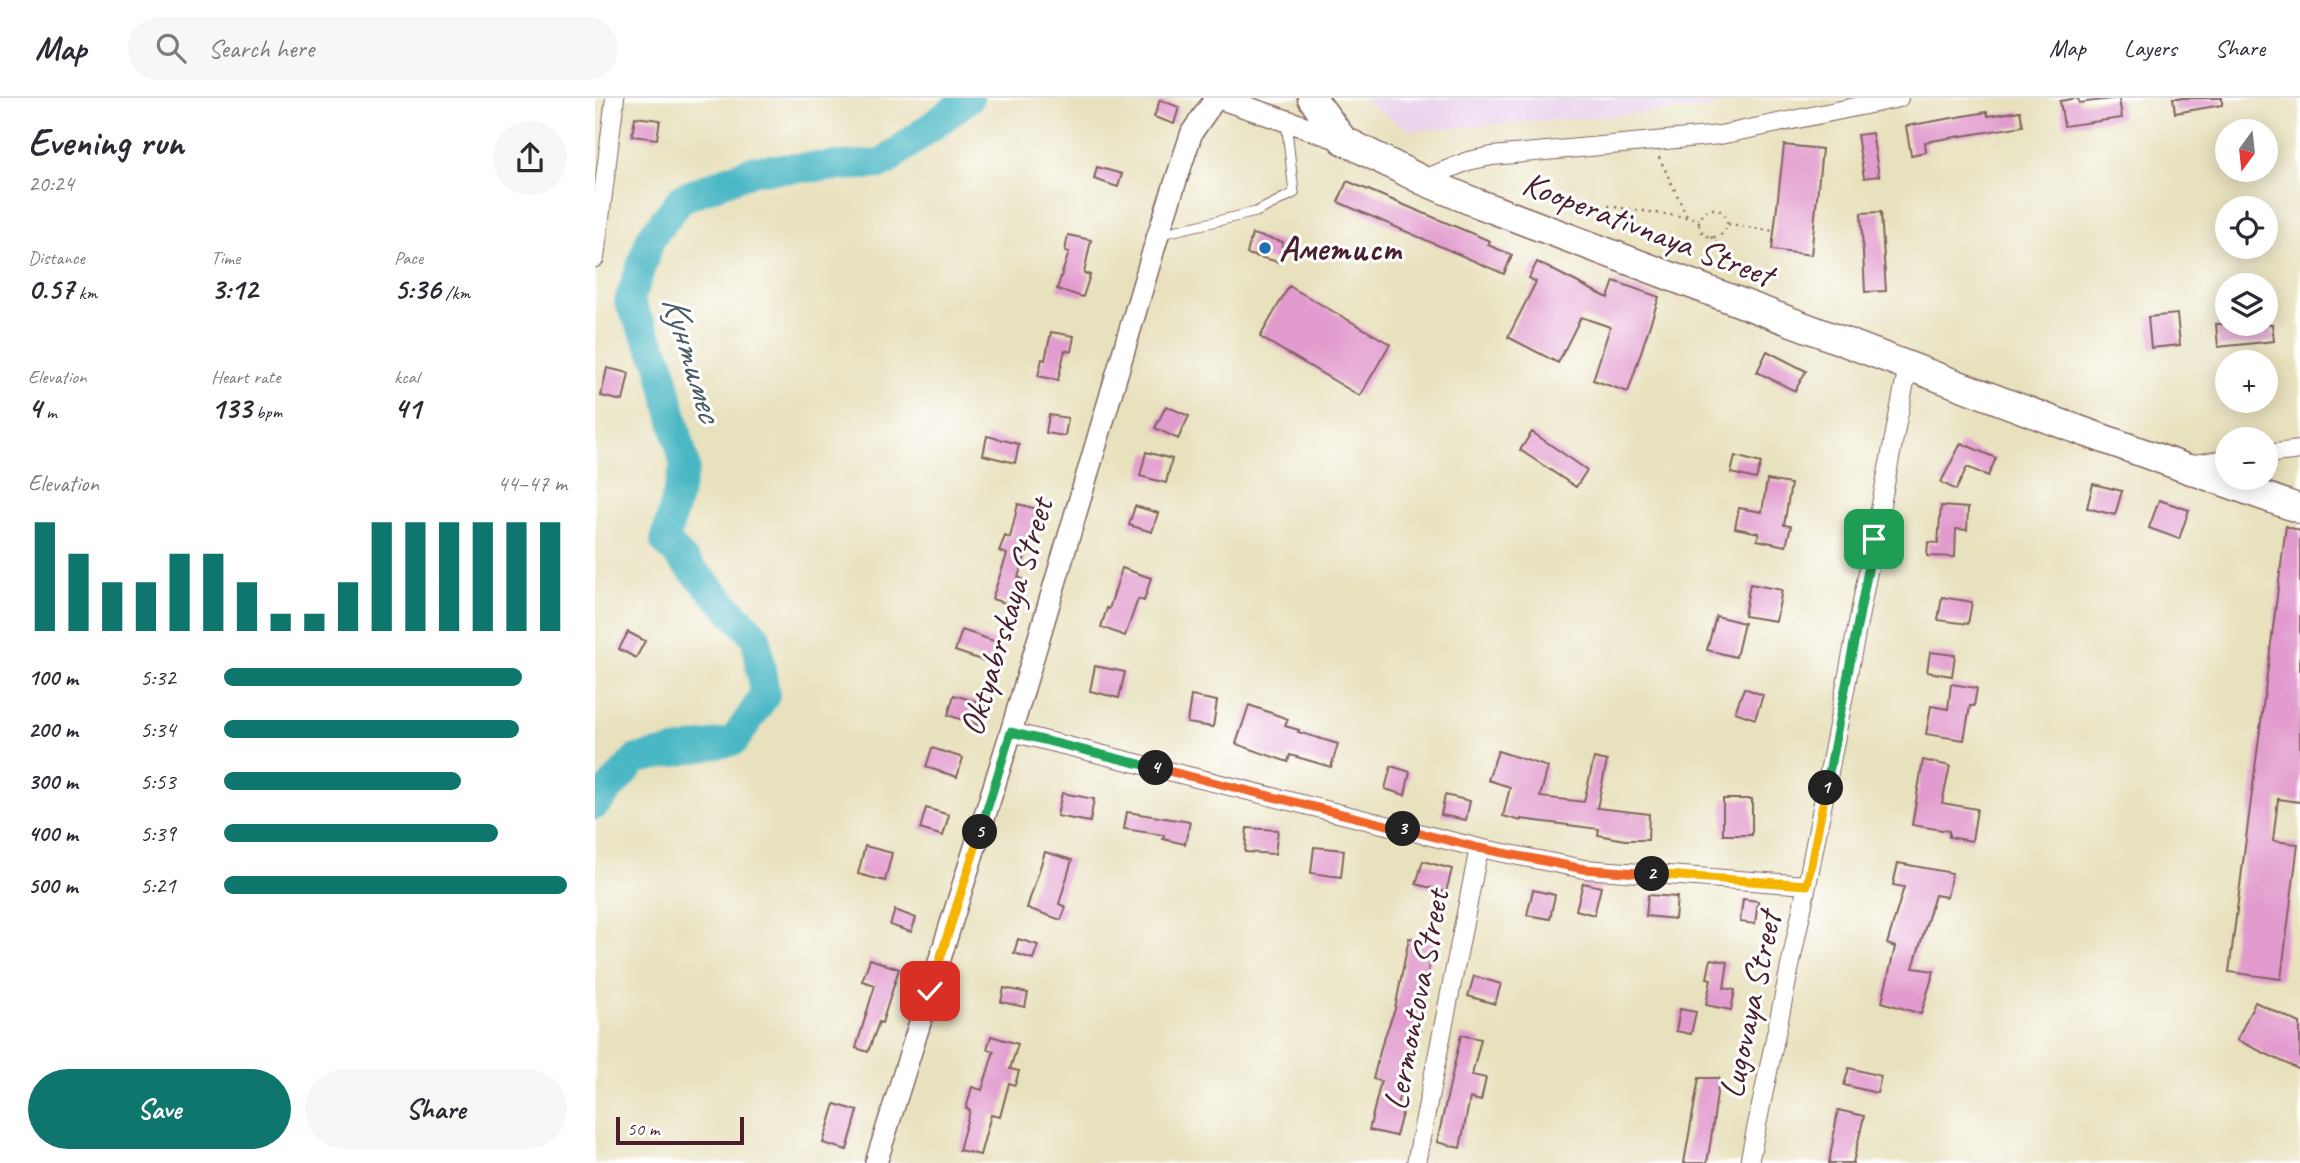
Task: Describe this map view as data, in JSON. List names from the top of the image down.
{
  "streets": {
    "main road": ["Kooperativnaya Street"],
    "street": ["Oktyabrskaya Street", "Lermontova Street", "Lugovaya Street"]
  },
  "crossings": [
    ["Kooperativnaya Street", "Oktyabrskaya Street"],
    ["Kooperativnaya Street", "Lugovaya Street"]
  ],
  "water": ["Кунтимес"],
  "places": ["Аметист"],
  "scale_bar": "50 m",
  "north": "bottom",
  "page": {
    "header": "Map",
    "search": "Search here",
    "nav": ["Map", "Layers", "Share"],
    "heading": ["Evening run", "20:24"],
    "map_buttons": ["+", "−"],
    "stats": [
      ["Distance", "0.57 km"],
      ["Time", "3:12"],
      ["Pace", "5:36 /km"],
      ["Elevation", "4 m"],
      ["Heart rate", "133 bpm"],
      ["kcal", "41"]
    ],
    "chart": ["Elevation", "44–47 m"],
    "list": [
      {
        "name": "100 m",
        "note": "5:32"
      },
      {
        "name": "200 m",
        "note": "5:34"
      },
      {
        "name": "300 m",
        "note": "5:53"
      },
      {
        "name": "400 m",
        "note": "5:39"
      },
      {
        "name": "500 m",
        "note": "5:21"
      }
    ],
    "pins": [
      "4",
      "1",
      "3",
      "5",
      "2"
    ],
    "buttons": ["Save", "Share"],
    "scale": "50 m"
  }
}
